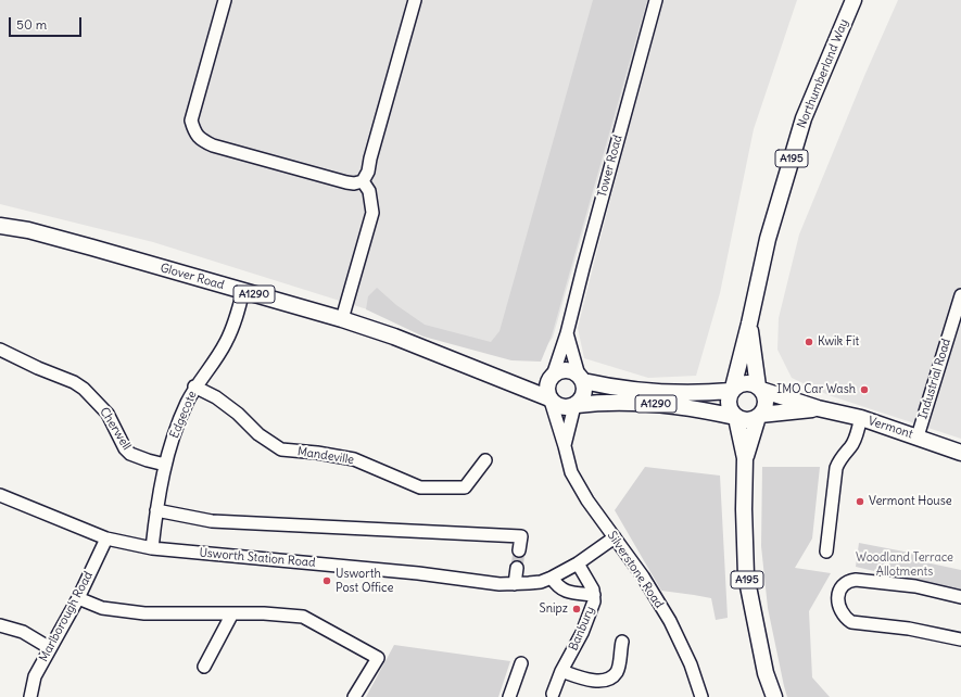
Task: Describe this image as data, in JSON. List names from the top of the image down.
{
  "streets": {
    "main road": [
      "Northumberland Way",
      "A195",
      "Glover Road",
      "A1290",
      "Vermont"
    ],
    "street": [
      "Tower Road",
      "Industrial Road",
      "Edgecote",
      "Cherwell",
      "Mandeville",
      "Usworth Station Road",
      "Silverstone Road",
      "Marlborough Road",
      "Banbury"
    ]
  },
  "crossings": [
    ["Northumberland Way", "A195"],
    ["Northumberland Way", "A1290"],
    ["Northumberland Way", "Vermont"],
    ["A195", "A1290"],
    ["A195", "Vermont"],
    ["Tower Road", "Glover Road"],
    ["Tower Road", "A1290"],
    ["Tower Road", "Silverstone Road"],
    ["Glover Road", "A1290"],
    ["Glover Road", "Edgecote"],
    ["Glover Road", "Silverstone Road"],
    ["A1290", "Vermont"],
    ["A1290", "Silverstone Road"],
    ["Industrial Road", "Vermont"],
    ["Edgecote", "Cherwell"],
    ["Edgecote", "Mandeville"],
    ["Edgecote", "Usworth Station Road"],
    ["Usworth Station Road", "Silverstone Road"],
    ["Usworth Station Road", "Marlborough Road"],
    ["Usworth Station Road", "Banbury"]
  ],
  "parks": ["Woodland Terrace Allotments"],
  "places": [
    "Kwik Fit",
    "IMO Car Wash",
    "Vermont House",
    "Usworth Post Office",
    "Snipz"
  ],
  "scale_bar": "50 m"
}
